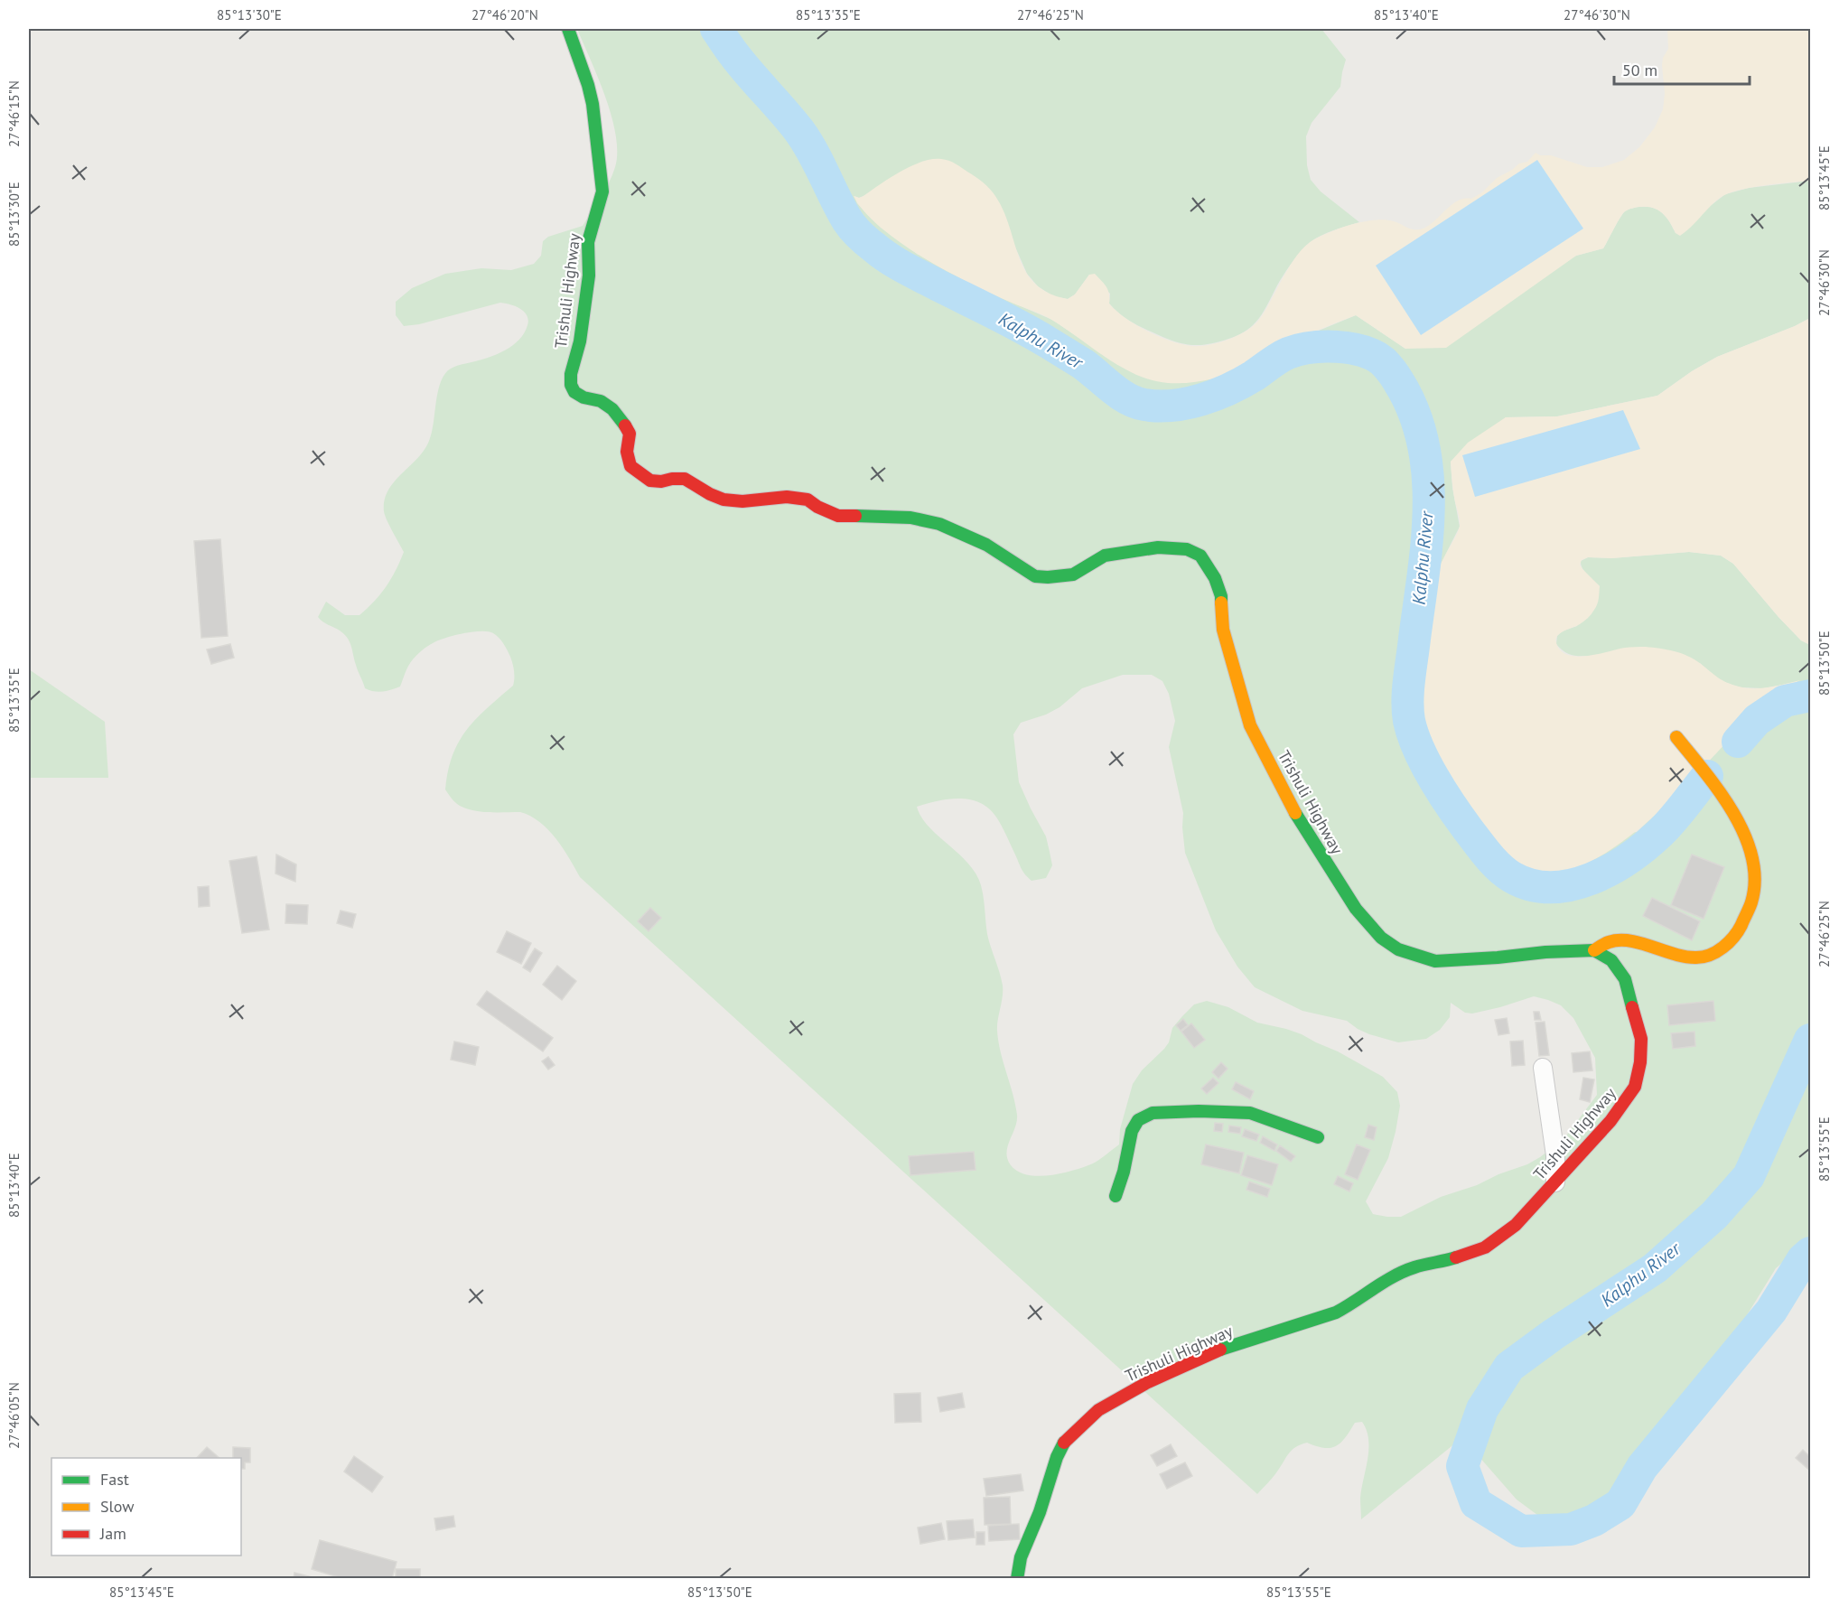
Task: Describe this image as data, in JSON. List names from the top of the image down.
{
  "streets": {
    "street": ["Trishuli Highway"]
  },
  "water": ["Kalphu River"],
  "legend": ["Fast", "Slow", "Jam"],
  "scale_bar": "50 m",
  "coordinates": [
    "85°13'30\"E",
    "27°46'20\"N",
    "85°13'35\"E",
    "27°46'25\"N",
    "85°13'40\"E",
    "27°46'30\"N",
    "27°46'15\"N",
    "85°13'45\"E",
    "85°13'50\"E",
    "85°13'55\"E",
    "27°46'05\"N"
  ]
}
